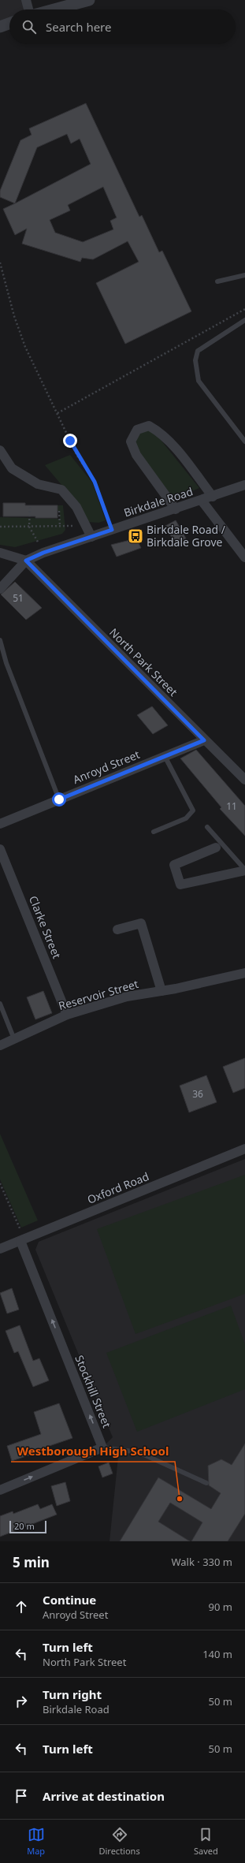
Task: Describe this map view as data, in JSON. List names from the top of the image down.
{
  "streets": {
    "street": [
      "Birkdale Road",
      "North Park Street",
      "Anroyd Street",
      "Clarke Street",
      "Reservoir Street",
      "Oxford Road",
      "Stockhill Street"
    ]
  },
  "crossings": [
    ["Birkdale Road", "North Park Street"],
    ["North Park Street", "Anroyd Street"],
    ["Clarke Street", "Reservoir Street"],
    ["Oxford Road", "Stockhill Street"]
  ],
  "one_way": ["Stockhill Street"],
  "places": {
    "bus stop": ["Birkdale Road / Birkdale Grove"],
    "other": ["Westborough High School"]
  },
  "house_numbers": ["51", "11", "36"],
  "scale_bar": "20 m",
  "page": {
    "search": "Search here",
    "scale": "20 m",
    "heading": ["5 min", "Walk · 330 m"],
    "list": [
      ["Continue", "Anroyd Street", "90 m"],
      ["Turn left", "North Park Street", "140 m"],
      ["Turn right", "Birkdale Road", "50 m"],
      ["Turn left", "50 m"],
      "Arrive at destination"
    ],
    "nav": ["Map", "Directions", "Saved"]
  }
}
